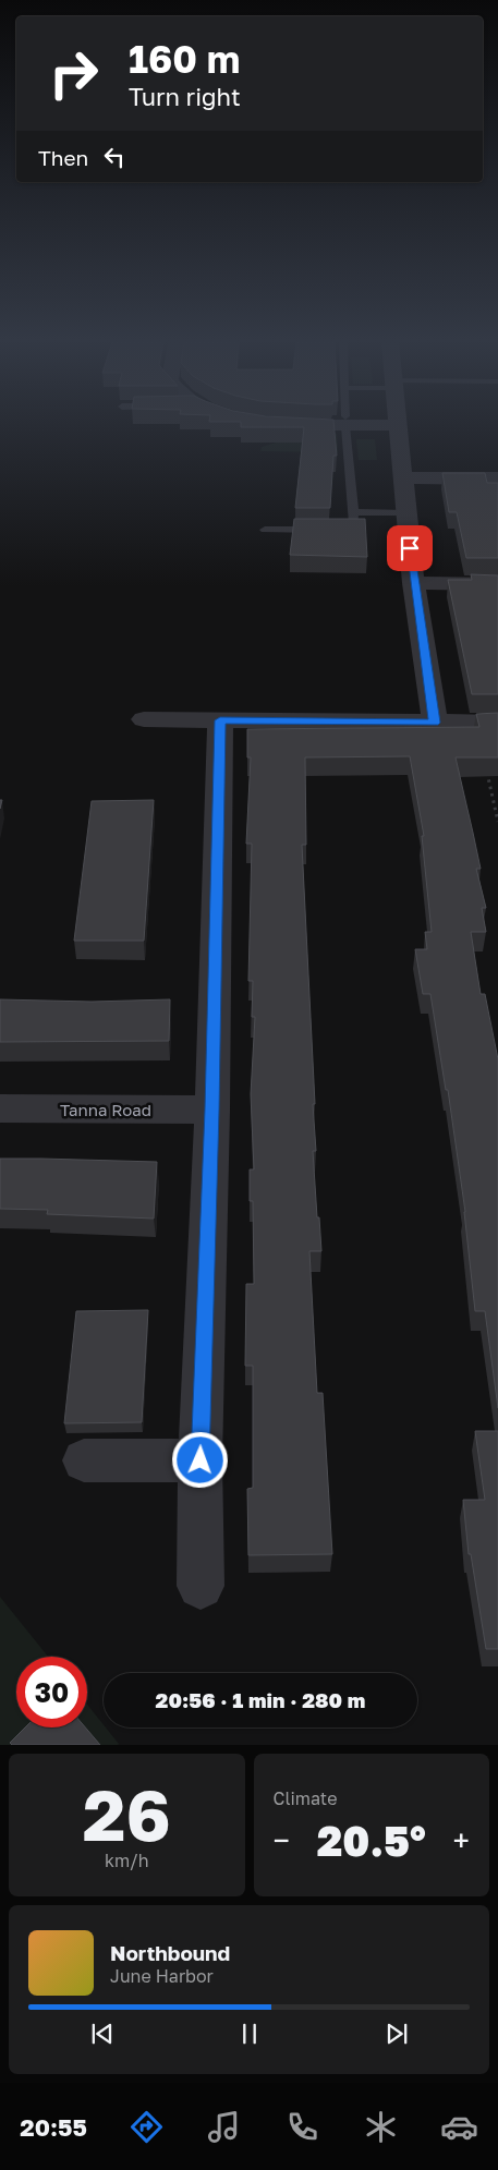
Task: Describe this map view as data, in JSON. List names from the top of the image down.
{
  "streets": {
    "street": ["Tanna Road"]
  },
  "page": {
    "turn": ["160 m", "Turn right"],
    "then": "Then",
    "limit": "30",
    "trip": "20:56 · 1 min · 280 m",
    "tile": [
      ["26", "km/h"],
      "Climate"
    ],
    "heat": ["−", "20.5°", "+"],
    "song": ["Northbound", "June Harbor"],
    "tabs": "20:55"
  }
}
